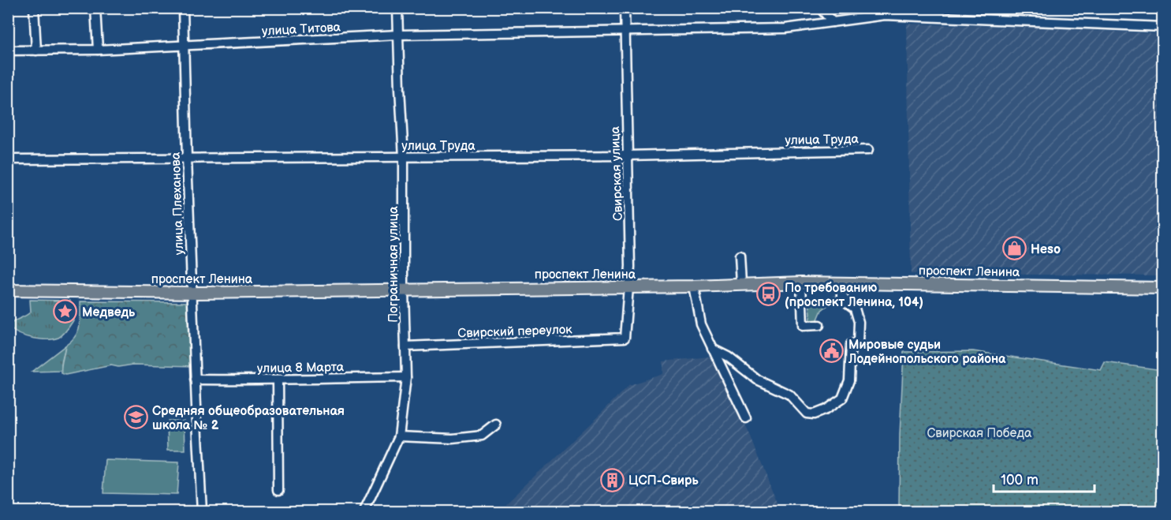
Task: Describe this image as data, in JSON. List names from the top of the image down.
{
  "streets": {
    "main road": ["проспект Ленина"],
    "street": [
      "улица Титова",
      "улица Труда",
      "Свирская улица",
      "улица Плеханова",
      "Пограничная улица",
      "Свирский переулок",
      "улица 8 Марта"
    ]
  },
  "crossings": [
    ["улица Титова", "Свирская улица"],
    ["улица Титова", "улица Плеханова"],
    ["улица Титова", "Пограничная улица"],
    ["улица Труда", "Свирская улица"],
    ["улица Труда", "улица Плеханова"],
    ["улица Труда", "Пограничная улица"],
    ["Свирская улица", "проспект Ленина"],
    ["Свирская улица", "Свирский переулок"],
    ["улица Плеханова", "проспект Ленина"],
    ["улица Плеханова", "улица 8 Марта"],
    ["Пограничная улица", "проспект Ленина"],
    ["Пограничная улица", "Свирский переулок"],
    ["Пограничная улица", "улица 8 Марта"]
  ],
  "parks": ["Свирская Победа"],
  "places": {
    "shop": ["Heso"],
    "bus stop": ["По требованию (проспект Ленина, 104)"],
    "place": ["Медведь"],
    "public building": ["Мировые судьи Лодейнопольского района"],
    "school or university": ["Средняя общеобразовательная школа № 2"],
    "building": ["ЦСП-Свирь"]
  },
  "scale_bar": "100 m"
}
